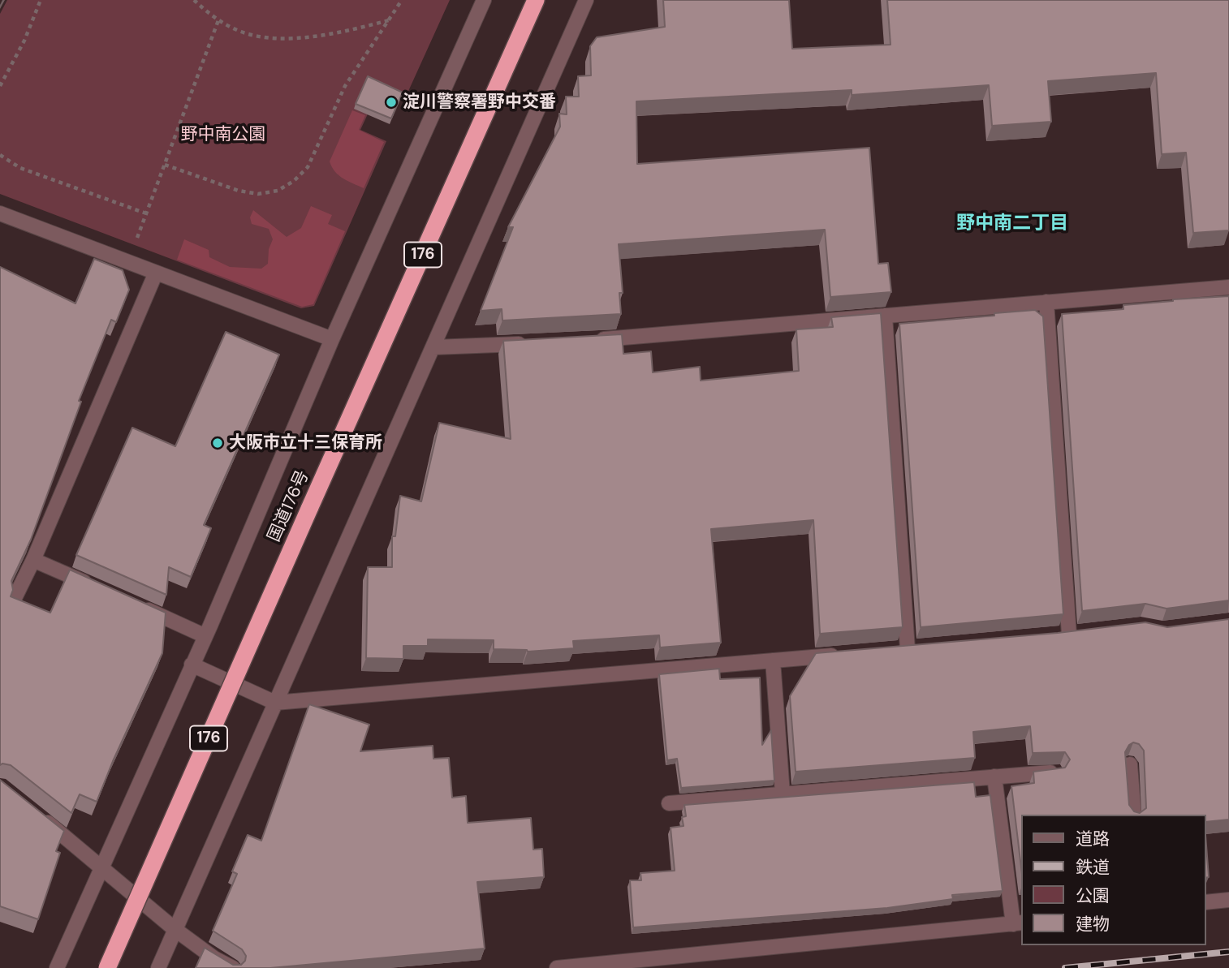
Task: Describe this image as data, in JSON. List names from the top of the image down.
{
  "streets": {
    "highway": ["176", "国道176号"]
  },
  "districts": ["野中南二丁目"],
  "parks": ["野中南公園"],
  "places": ["淀川警察署野中交番", "大阪市立十三保育所"],
  "legend": [
    "道路",
    "鉄道",
    "公園",
    "建物"
  ]
}
